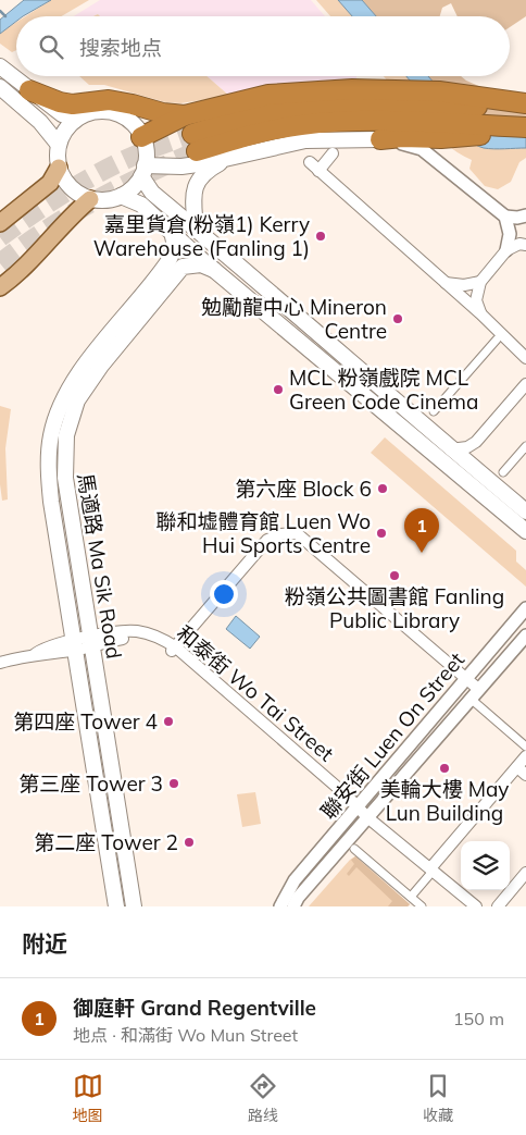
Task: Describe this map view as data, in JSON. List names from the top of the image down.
{
  "streets": {
    "main road": ["馬適路 Ma Sik Road"],
    "street": ["和泰街 Wo Tai Street", "聯安街 Luen On Street"]
  },
  "crossings": [
    ["馬適路 Ma Sik Road", "和泰街 Wo Tai Street"],
    ["和泰街 Wo Tai Street", "聯安街 Luen On Street"]
  ],
  "places": [
    "嘉里貨倉(粉嶺1) Kerry Warehouse (Fanling 1)",
    "勉勵龍中心 Mineron Centre",
    "MCL 粉嶺戲院 MCL Green Code Cinema",
    "第六座 Block 6",
    "聯和墟體育館 Luen Wo Hui Sports Centre",
    "粉嶺公共圖書館 Fanling Public Library",
    "第四座 Tower 4",
    "美輪大樓 May Lun Building",
    "第三座 Tower 3",
    "第二座 Tower 2"
  ],
  "page": {
    "search": "搜索地点",
    "pins": "1",
    "heading": "附近",
    "list": [
      {
        "mark": "1",
        "name": "御庭軒 Grand Regentville",
        "note": "地点 · 和滿街 Wo Mun Street",
        "value": "150 m"
      }
    ],
    "nav": ["地图", "路线", "收藏"]
  }
}
